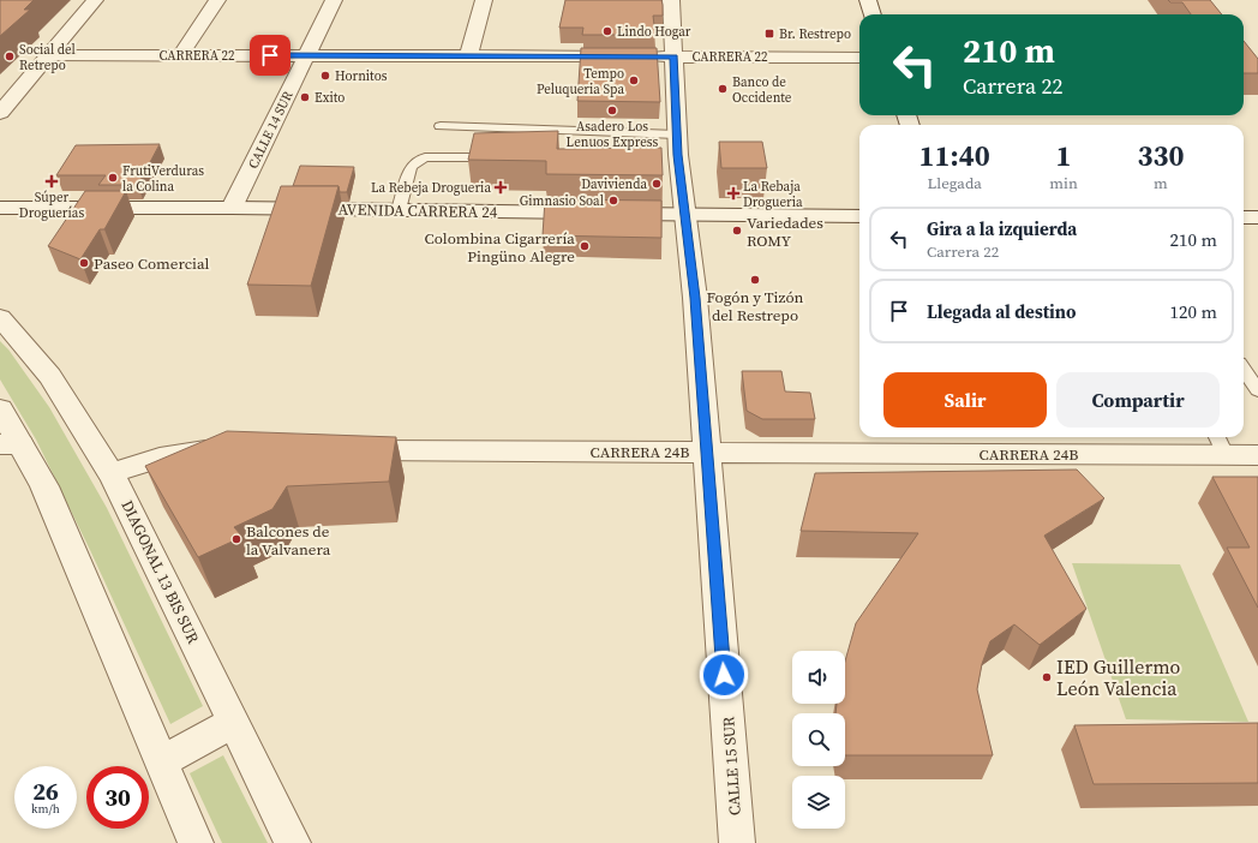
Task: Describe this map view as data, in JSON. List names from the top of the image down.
{
  "streets": {
    "street": [
      "CARRERA 22",
      "CALLE 14 SUR",
      "AVENIDA CARRERA 24",
      "CARRERA 24B",
      "DIAGONAL 13 BIS SUR",
      "CALLE 15 SUR"
    ]
  },
  "crossings": [
    ["CARRERA 22", "CALLE 14 SUR"],
    ["CARRERA 22", "CALLE 15 SUR"],
    ["CALLE 14 SUR", "AVENIDA CARRERA 24"],
    ["AVENIDA CARRERA 24", "CALLE 15 SUR"],
    ["CARRERA 24B", "CALLE 15 SUR"]
  ],
  "places": {
    "other": [
      "Lindo Hogar",
      "Social del Retrepo",
      "Hornitos",
      "Tempo Peluqueria Spa",
      "Banco de Occidente",
      "Exito",
      "Asadero Los Lenuos Express",
      "FrutiVerduras la Colina",
      "Davivienda",
      "Gimnasio Soal",
      "Variedades ROMY",
      "Colombina Cigarrería Pingüno Alegre",
      "Paseo Comercial",
      "Fogón y Tizón del Restrepo",
      "Balcones de la Valvanera",
      "IED Guillermo León Valencia"
    ],
    "transit": ["Br. Restrepo"],
    "health": ["Súper Droguerías", "La Rebeja Drogueria", "La Rebaja Drogueria"]
  },
  "page": {
    "turn": ["210 m", "Carrera 22"],
    "eta": [
      "11:40",
      "Llegada",
      "1",
      "min",
      "330",
      "m"
    ],
    "list": [
      {
        "name": "Gira a la izquierda",
        "note": "Carrera 22",
        "value": "210 m"
      },
      {
        "name": "Llegada al destino",
        "value": "120 m"
      }
    ],
    "buttons": ["Salir", "Compartir"],
    "speed": "26 km/h",
    "limit": "30"
  }
}
